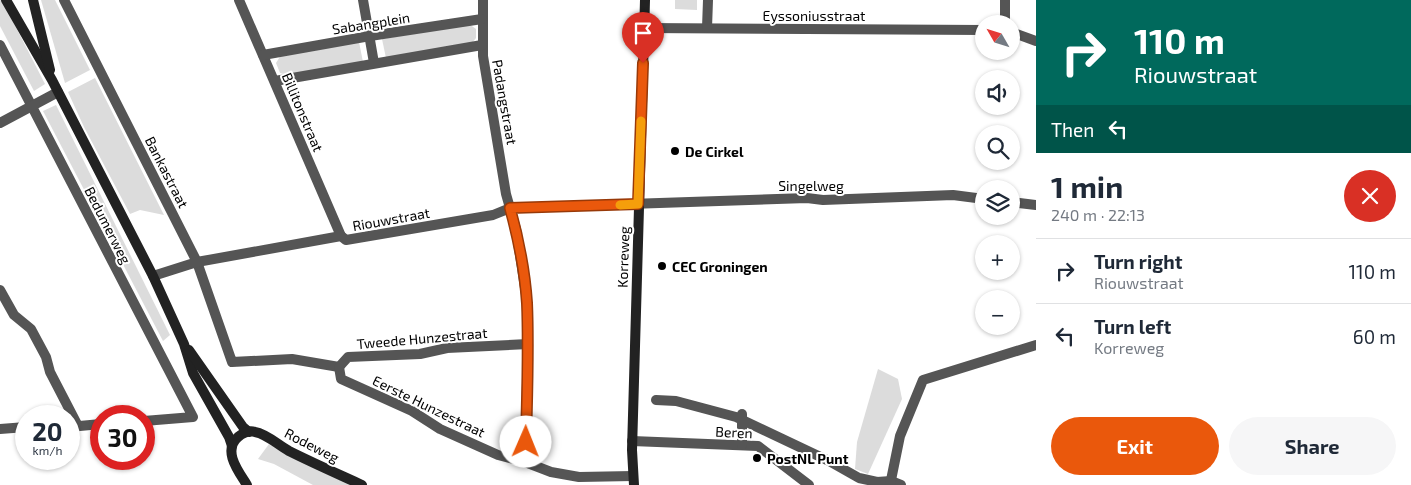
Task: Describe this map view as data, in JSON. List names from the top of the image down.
{
  "streets": {
    "main road": ["Bedumerweg", "Korreweg", "Rodeweg"],
    "street": [
      "Eyssoniusstraat",
      "Sabangplein",
      "Padangstraat",
      "Billitonstraat",
      "Bankastraat",
      "Singelweg",
      "Riouwstraat",
      "Tweede Hunzestraat",
      "Eerste Hunzestraat",
      "Beren"
    ]
  },
  "crossings": [
    ["Eyssoniusstraat", "Korreweg"],
    ["Sabangplein", "Padangstraat"],
    ["Sabangplein", "Billitonstraat"],
    ["Padangstraat", "Riouwstraat"],
    ["Padangstraat", "Tweede Hunzestraat"],
    ["Padangstraat", "Eerste Hunzestraat"],
    ["Billitonstraat", "Riouwstraat"],
    ["Bankastraat", "Riouwstraat"],
    ["Bankastraat", "Tweede Hunzestraat"],
    ["Bankastraat", "Eerste Hunzestraat"],
    ["Singelweg", "Riouwstraat"],
    ["Singelweg", "Korreweg"],
    ["Riouwstraat", "Bedumerweg"],
    ["Riouwstraat", "Korreweg"],
    ["Bedumerweg", "Rodeweg"],
    ["Korreweg", "Eerste Hunzestraat"],
    ["Korreweg", "Beren"],
    ["Tweede Hunzestraat", "Eerste Hunzestraat"]
  ],
  "places": ["De Cirkel", "CEC Groningen", "PostNL Punt"],
  "north": "top left",
  "page": {
    "turn": ["110 m", "Riouwstraat"],
    "map_buttons": ["+", "−"],
    "then": "Then",
    "heading": ["1 min", "240 m · 22:13"],
    "list": [
      {
        "name": "Turn right",
        "note": "Riouwstraat",
        "value": "110 m"
      },
      {
        "name": "Turn left",
        "note": "Korreweg",
        "value": "60 m"
      }
    ],
    "speed": "20 km/h",
    "limit": "30",
    "buttons": ["Exit", "Share"]
  }
}
